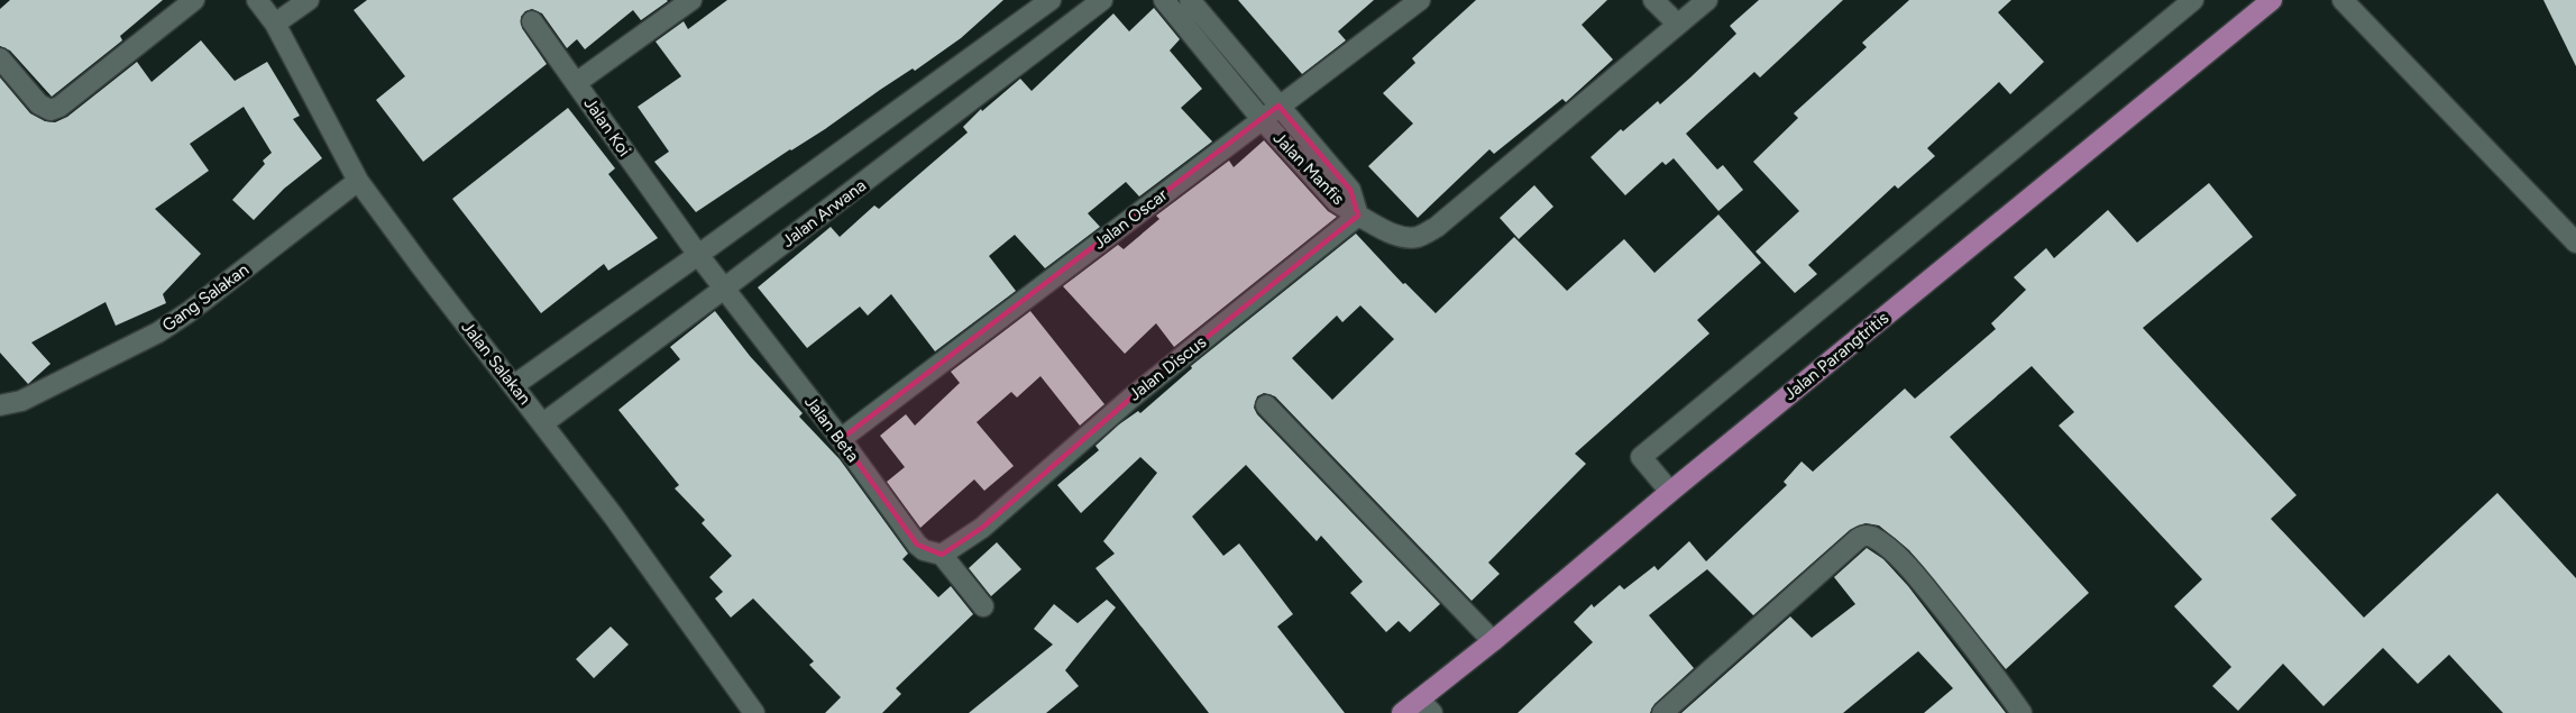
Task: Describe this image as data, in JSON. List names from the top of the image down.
{
  "streets": {
    "main road": ["Jalan Parangtritis"],
    "street": [
      "Jalan Koi",
      "Jalan Manfis",
      "Jalan Arwana",
      "Jalan Oscar",
      "Gang Salakan",
      "Jalan Salakan",
      "Jalan Discus",
      "Jalan Beta"
    ]
  },
  "crossings": [
    ["Jalan Koi", "Jalan Beta"],
    ["Jalan Manfis", "Jalan Oscar"],
    ["Jalan Manfis", "Jalan Discus"],
    ["Jalan Arwana", "Jalan Salakan"],
    ["Jalan Arwana", "Jalan Beta"],
    ["Jalan Oscar", "Jalan Beta"],
    ["Gang Salakan", "Jalan Salakan"],
    ["Jalan Discus", "Jalan Beta"]
  ]
}
